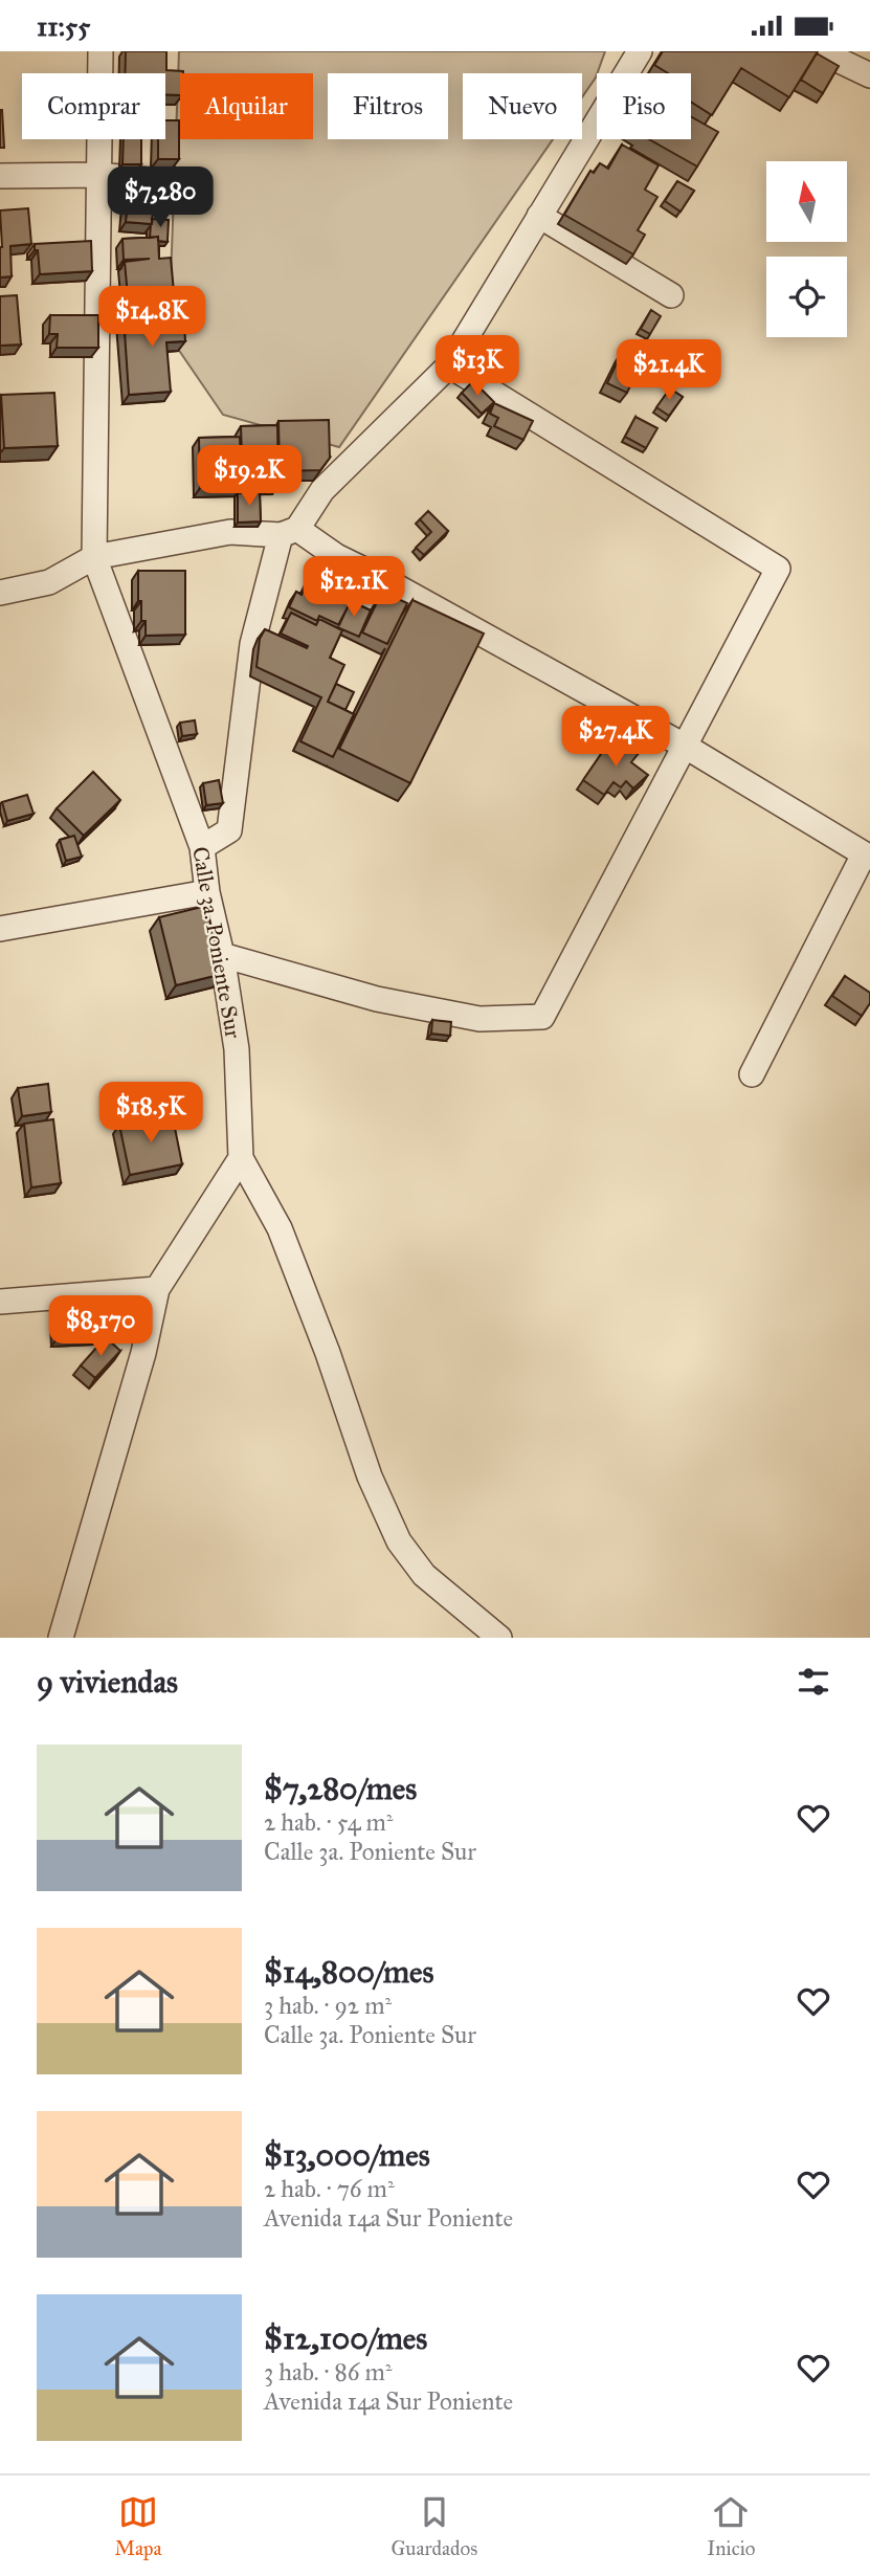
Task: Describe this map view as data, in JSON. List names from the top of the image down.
{
  "streets": {
    "street": ["Calle 3a. Poniente Sur"]
  },
  "north": "top",
  "page": {
    "status": "11:55",
    "chip": [
      "Comprar",
      "Alquilar",
      "Filtros",
      "Nuevo",
      "Piso"
    ],
    "price": [
      "$7,280",
      "$14.8K",
      "$13K",
      "$21.4K",
      "$19.2K",
      "$12.1K",
      "$27.4K",
      "$18.5K",
      "$8,170"
    ],
    "heading": "9 viviendas",
    "list": [
      {
        "name": "$7,280/mes",
        "note": "2 hab. · 54 m² · Calle 3a. Poniente Sur"
      },
      {
        "name": "$14,800/mes",
        "note": "3 hab. · 92 m² · Calle 3a. Poniente Sur"
      },
      {
        "name": "$13,000/mes",
        "note": "2 hab. · 76 m² · Avenida 14a Sur Poniente"
      },
      {
        "name": "$12,100/mes",
        "note": "3 hab. · 86 m² · Avenida 14a Sur Poniente"
      }
    ],
    "tabs": ["Mapa", "Guardados", "Inicio"]
  }
}
